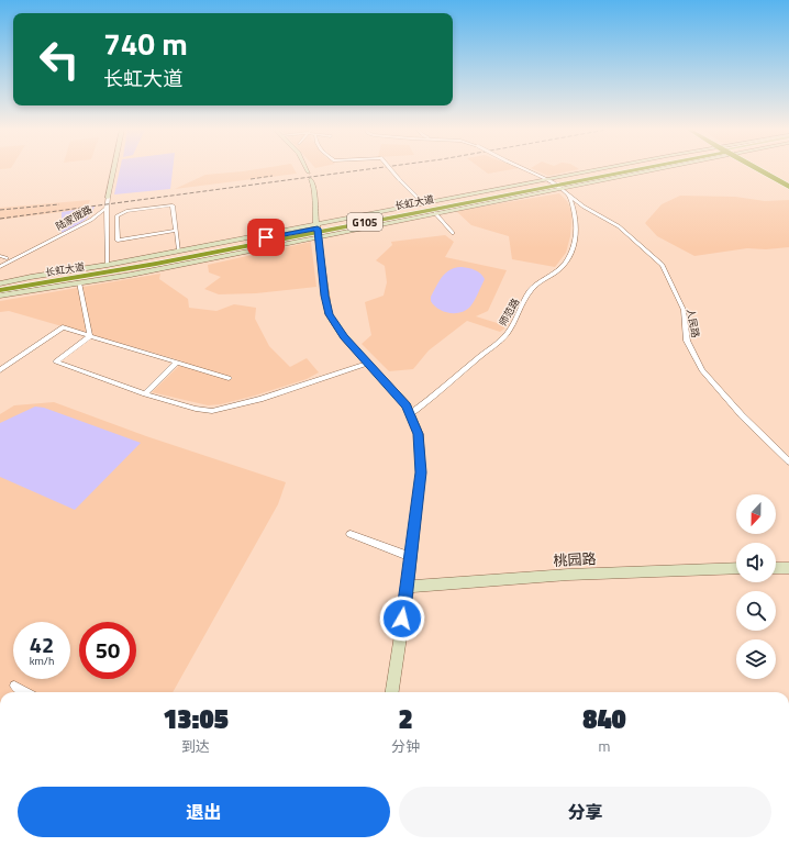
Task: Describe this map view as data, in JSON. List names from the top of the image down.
{
  "streets": {
    "highway": ["长虹大道", "G105"],
    "street": [
      "陆家陇路",
      "师范路",
      "人民路",
      "桃园路"
    ]
  },
  "crossings": [
    ["长虹大道", "人民路"],
    ["师范路", "人民路"]
  ],
  "north": "bottom",
  "page": {
    "turn": ["740 m", "长虹大道"],
    "speed": "42 km/h",
    "limit": "50",
    "eta": [
      "13:05",
      "到达",
      "2",
      "分钟",
      "840",
      "m"
    ],
    "buttons": ["退出", "分享"]
  }
}
